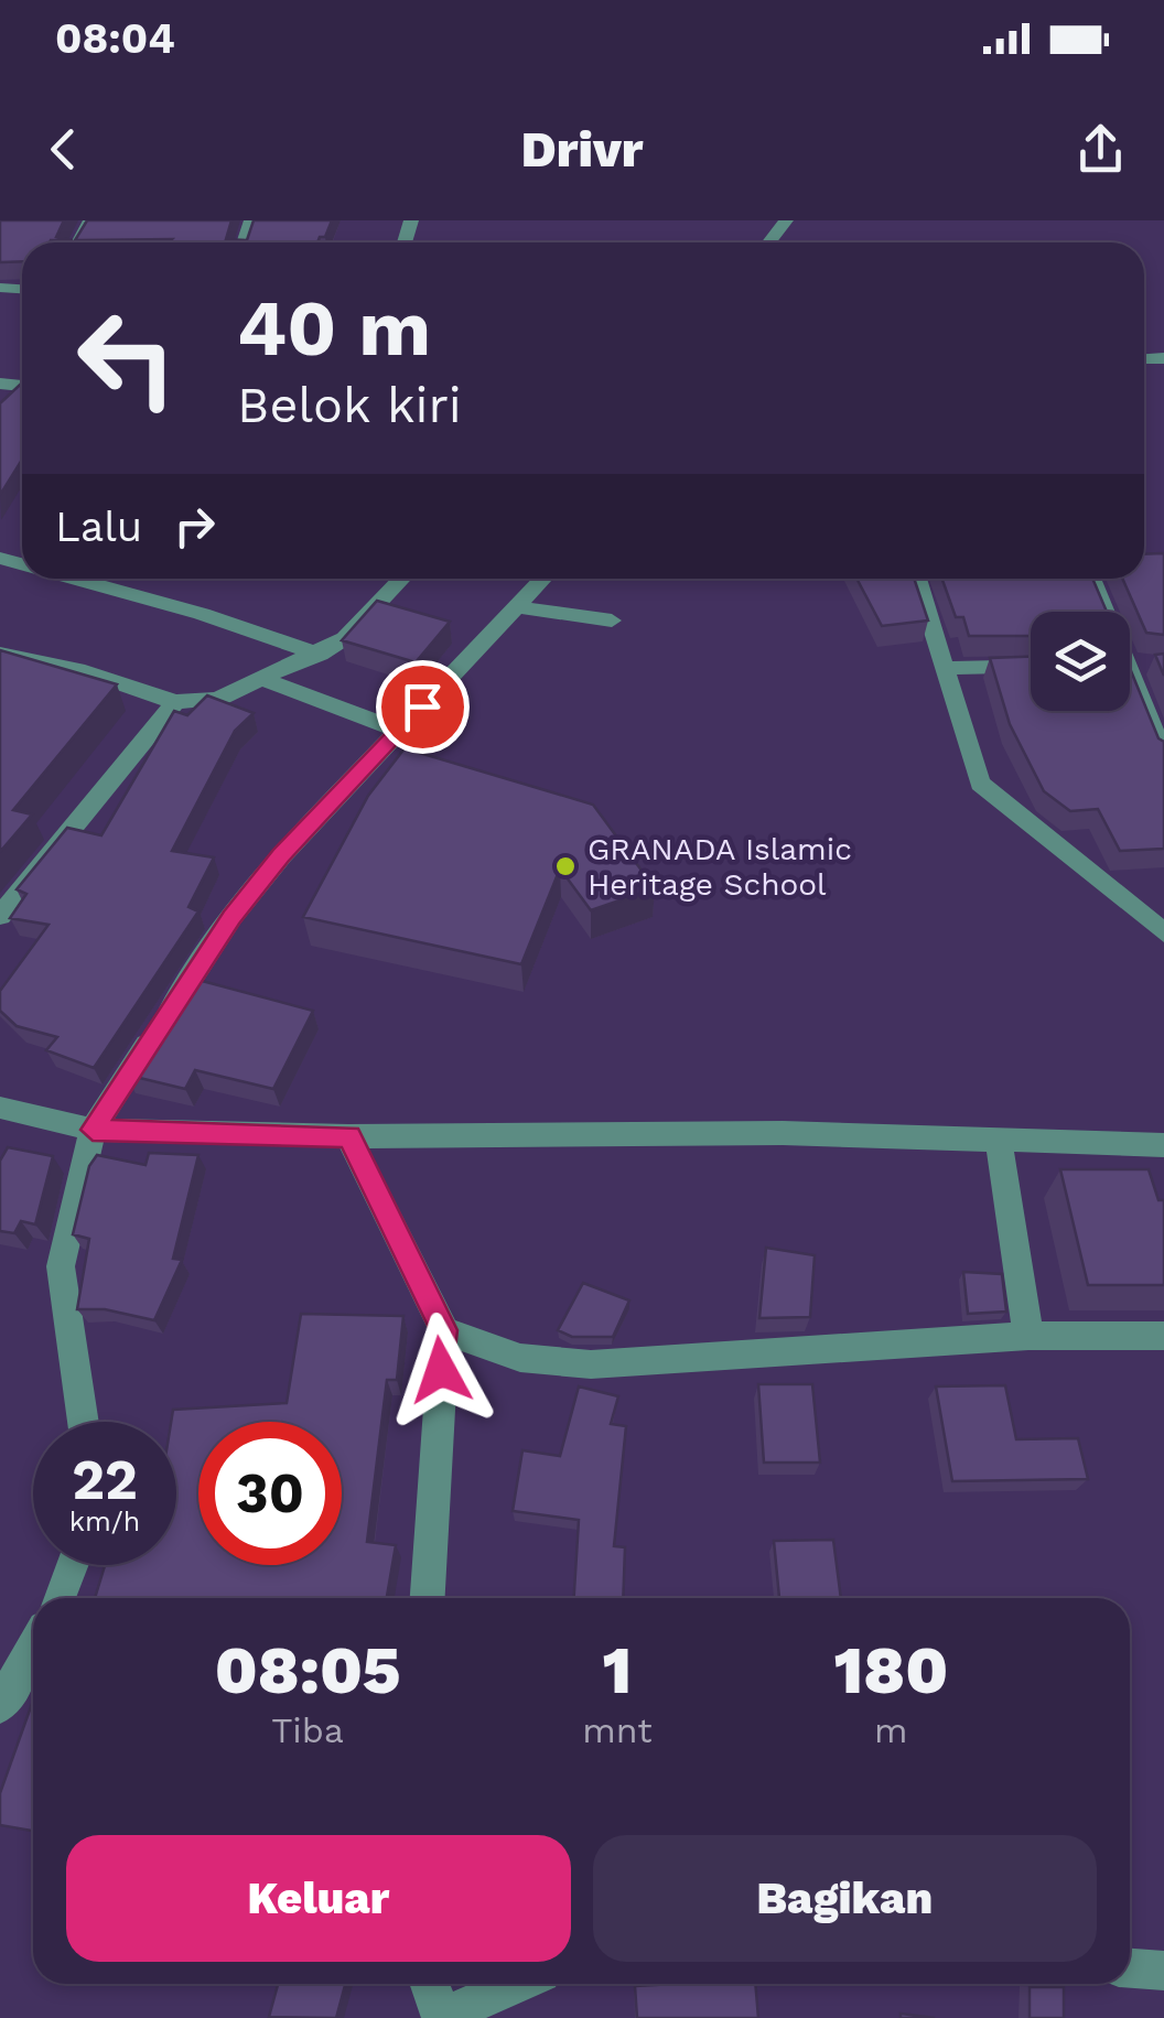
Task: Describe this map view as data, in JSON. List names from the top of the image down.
{
  "places": ["GRANADA Islamic Heritage School"],
  "page": {
    "status": "08:04",
    "header": "Drivr",
    "turn": ["40 m", "Belok kiri"],
    "then": "Lalu",
    "speed": "22 km/h",
    "limit": "30",
    "eta": [
      "08:05",
      "Tiba",
      "1",
      "mnt",
      "180",
      "m"
    ],
    "buttons": ["Keluar", "Bagikan"]
  }
}
